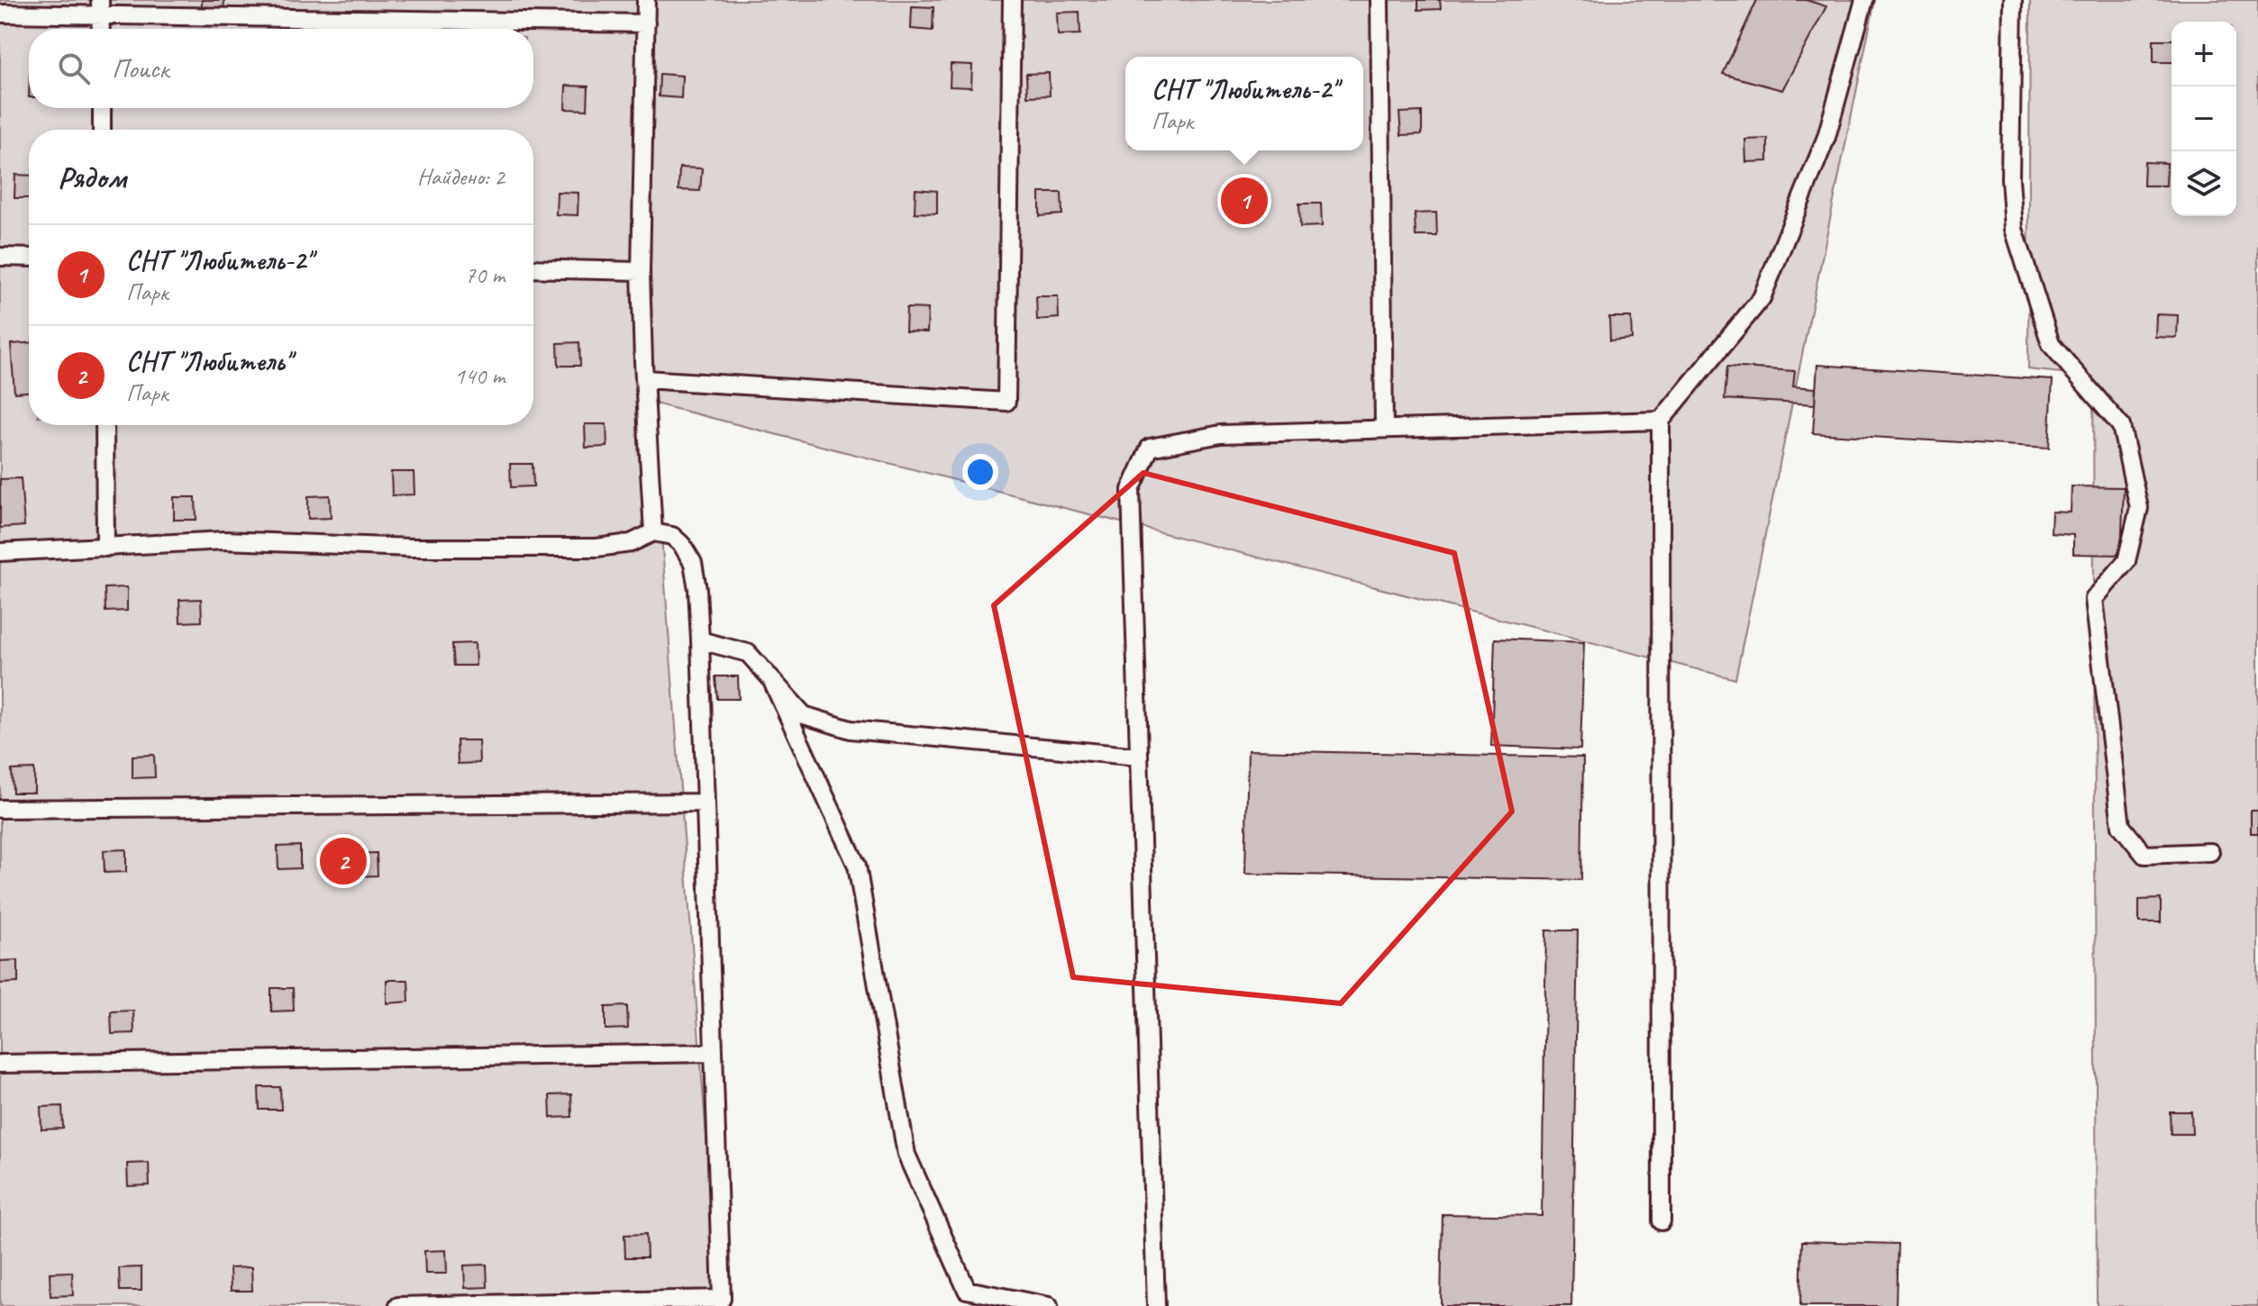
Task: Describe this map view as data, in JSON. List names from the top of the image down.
{
  "page": {
    "map_buttons": ["+", "−"],
    "search": "Поиск",
    "popup": ["СНТ \"Любитель-2\"", "Парк"],
    "heading": ["Рядом", "Найдено: 2"],
    "pins": ["1", "2"],
    "list": [
      {
        "mark": "1",
        "name": "СНТ \"Любитель-2\"",
        "note": "Парк",
        "value": "70 m"
      },
      {
        "mark": "2",
        "name": "СНТ \"Любитель\"",
        "note": "Парк",
        "value": "140 m"
      }
    ]
  }
}
